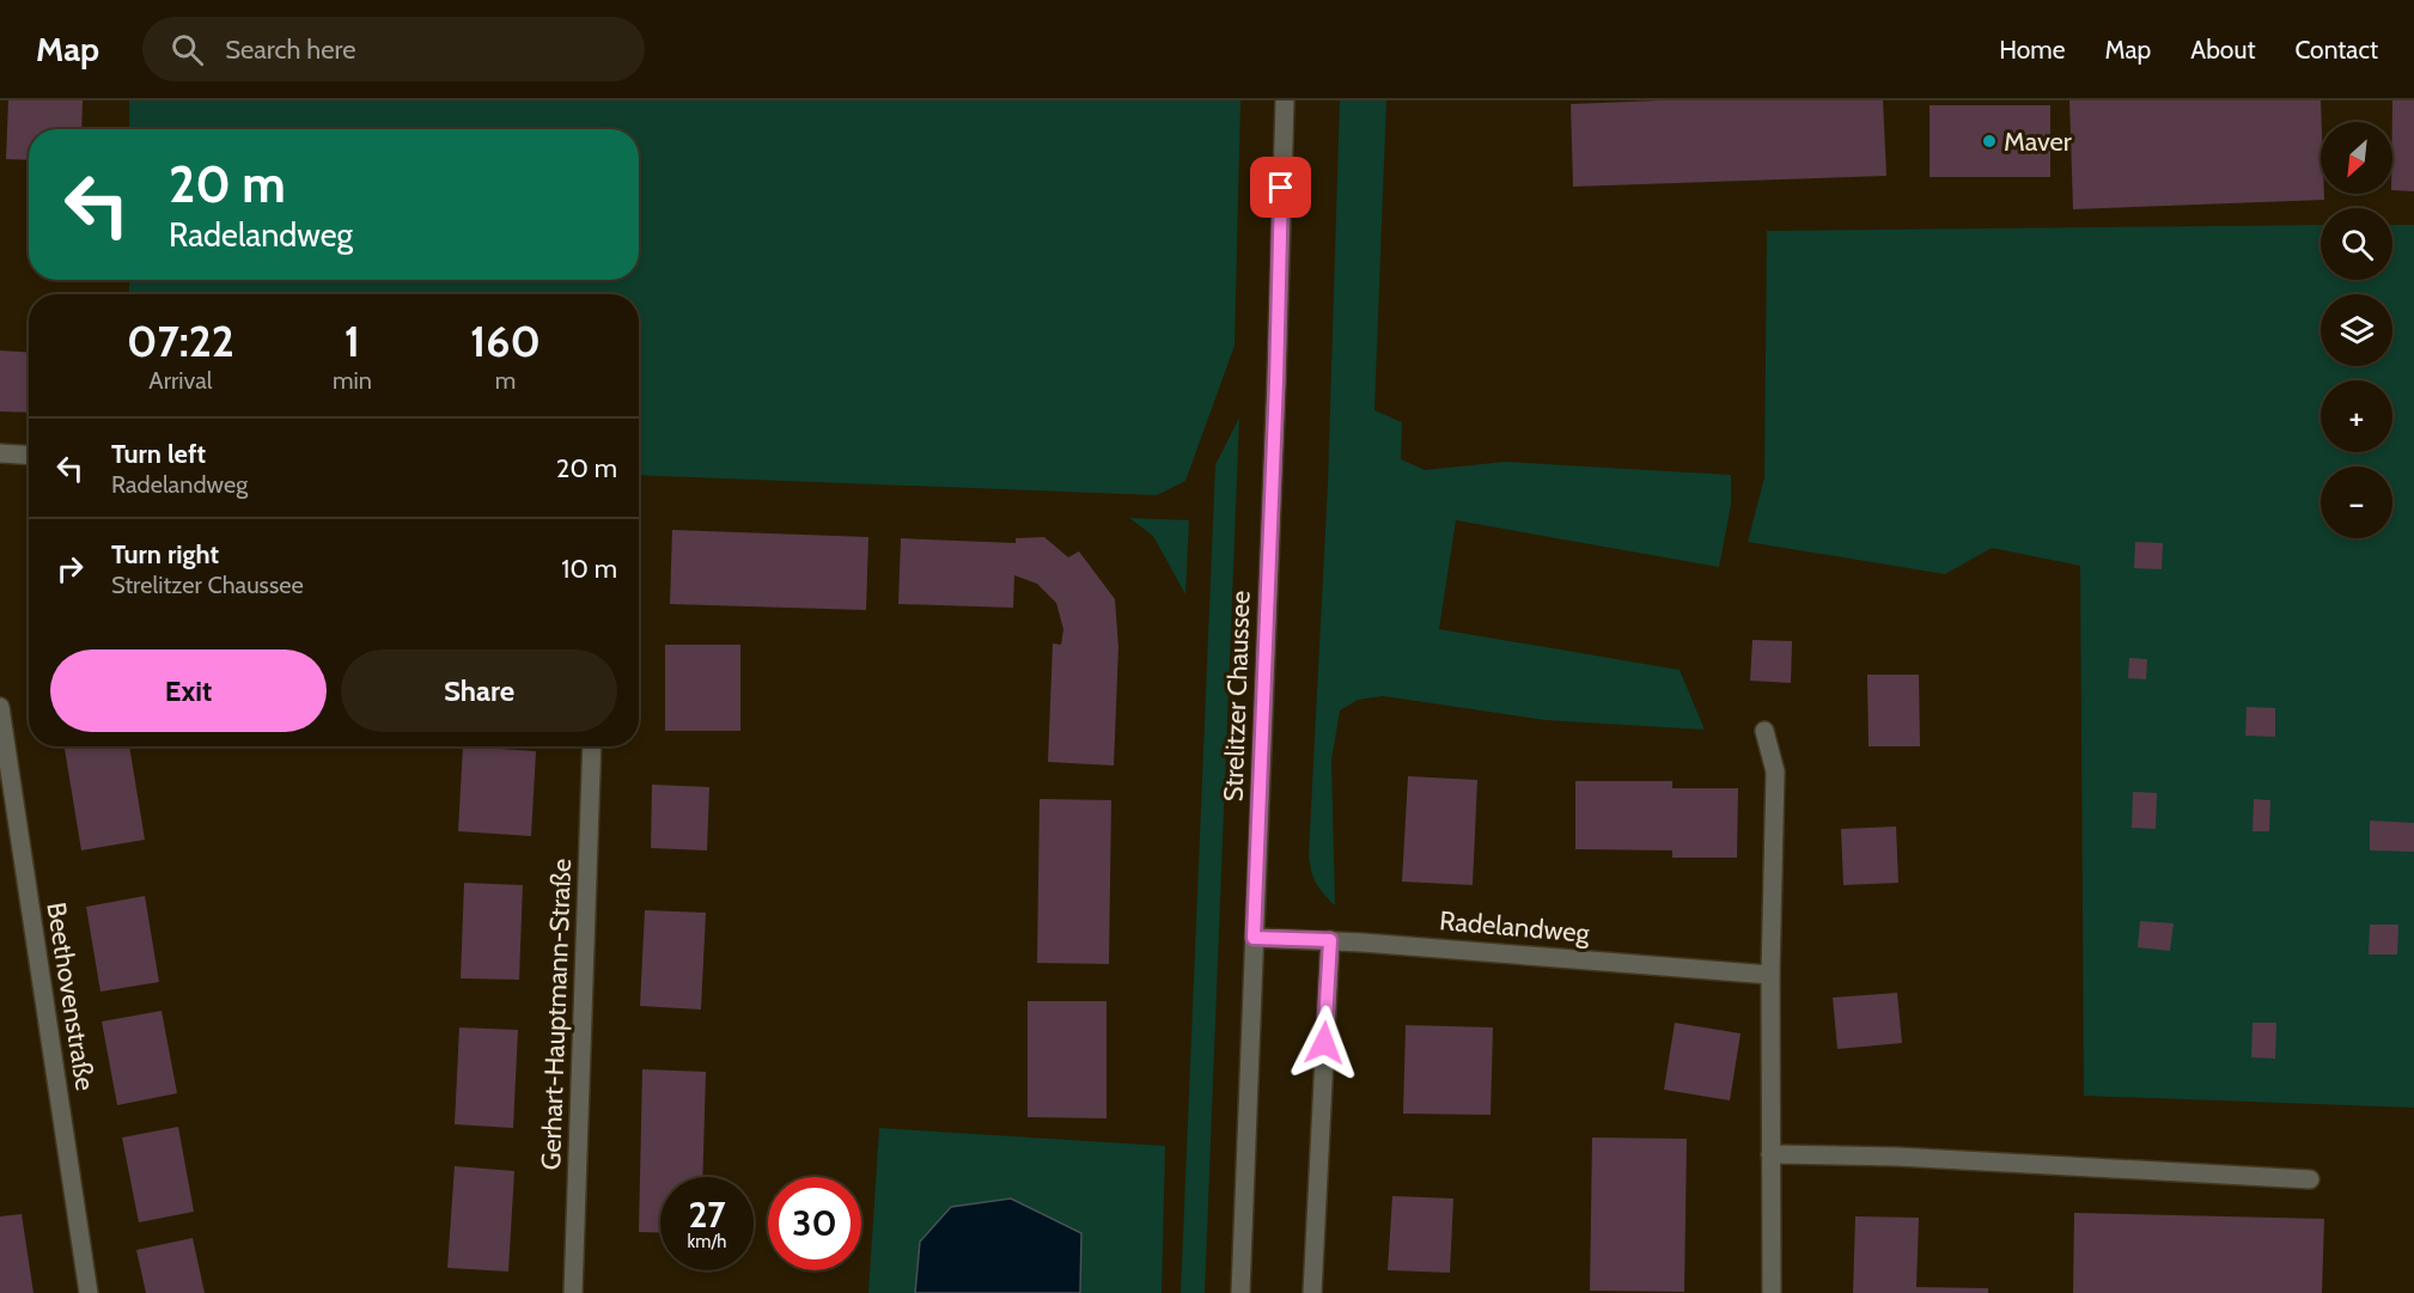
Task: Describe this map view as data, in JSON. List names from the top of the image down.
{
  "streets": {
    "street": [
      "Strelitzer Chaussee",
      "Radelandweg",
      "Beethovenstraße",
      "Gerhart-Hauptmann-Straße"
    ]
  },
  "crossings": [
    ["Strelitzer Chaussee", "Radelandweg"]
  ],
  "places": ["Maver"],
  "north": "bottom left",
  "page": {
    "header": "Map",
    "search": "Search here",
    "nav": [
      "Home",
      "Map",
      "About",
      "Contact"
    ],
    "map_buttons": ["+", "−"],
    "turn": ["20 m", "Radelandweg"],
    "eta": [
      "07:22",
      "Arrival",
      "1",
      "min",
      "160",
      "m"
    ],
    "list": [
      {
        "name": "Turn left",
        "note": "Radelandweg",
        "value": "20 m"
      },
      {
        "name": "Turn right",
        "note": "Strelitzer Chaussee",
        "value": "10 m"
      }
    ],
    "buttons": ["Exit", "Share"],
    "speed": "27 km/h",
    "limit": "30"
  }
}
